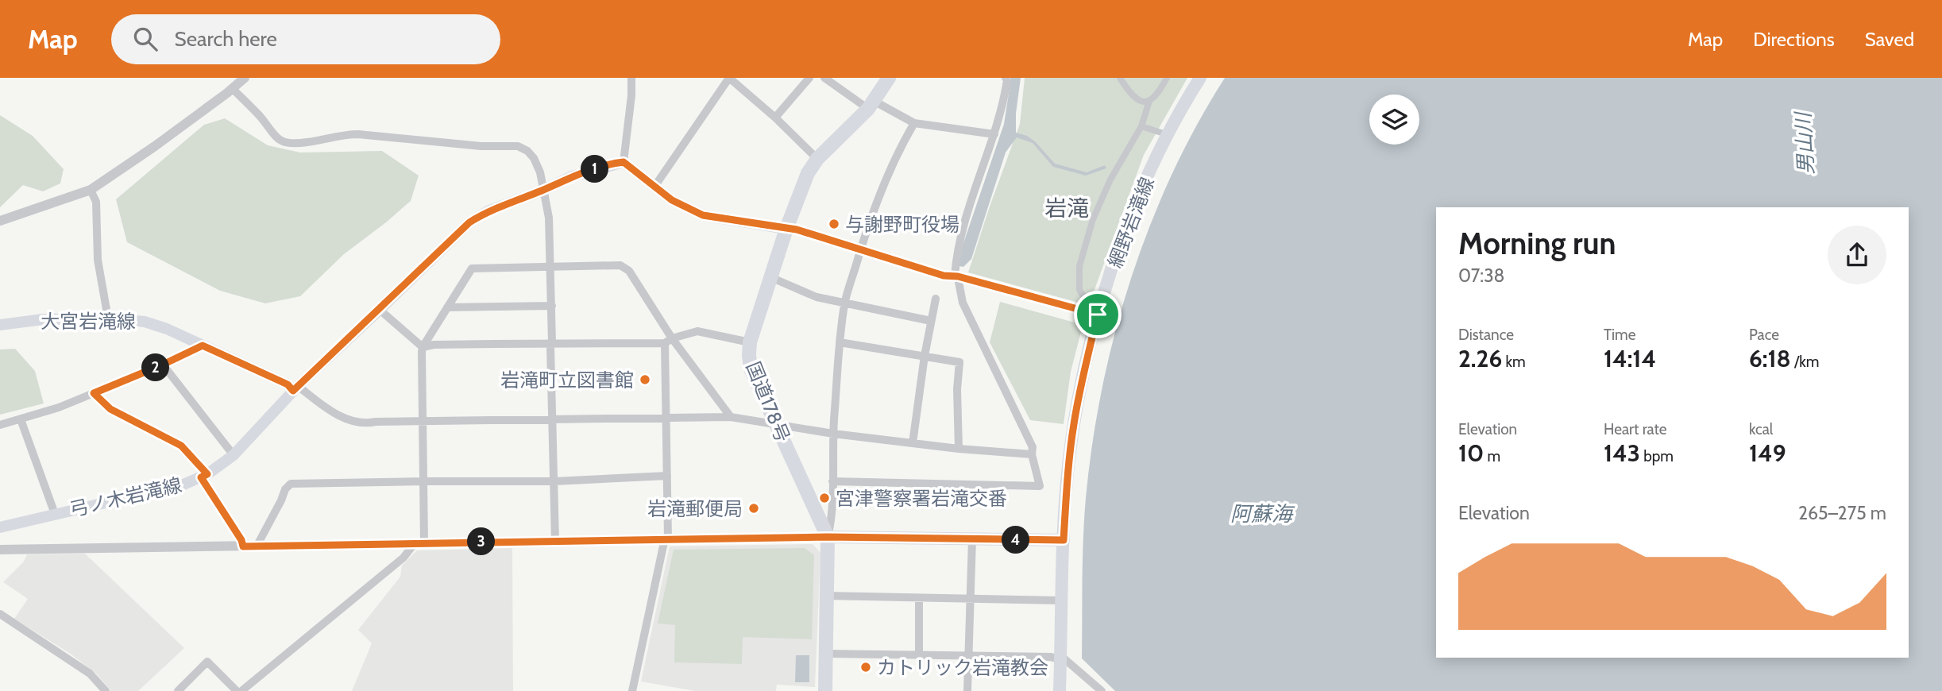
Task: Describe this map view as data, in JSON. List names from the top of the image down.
{
  "streets": {
    "highway": ["国道178号"],
    "main road": ["網野岩滝線", "大宮岩滝線", "弓ノ木岩滝線"]
  },
  "crossings": [
    ["大宮岩滝線", "弓ノ木岩滝線"]
  ],
  "districts": ["岩滝"],
  "water": ["男山川", "阿蘇海"],
  "places": [
    "与謝野町役場",
    "岩滝町立図書館",
    "宮津警察署岩滝交番",
    "岩滝郵便局",
    "カトリック岩滝教会"
  ],
  "page": {
    "header": "Map",
    "search": "Search here",
    "nav": ["Map", "Directions", "Saved"],
    "pins": [
      "1",
      "2",
      "4",
      "3"
    ],
    "heading": ["Morning run", "07:38"],
    "stats": [
      ["Distance", "2.26 km"],
      ["Time", "14:14"],
      ["Pace", "6:18 /km"],
      ["Elevation", "10 m"],
      ["Heart rate", "143 bpm"],
      ["kcal", "149"]
    ],
    "chart": ["Elevation", "265–275 m"]
  }
}
